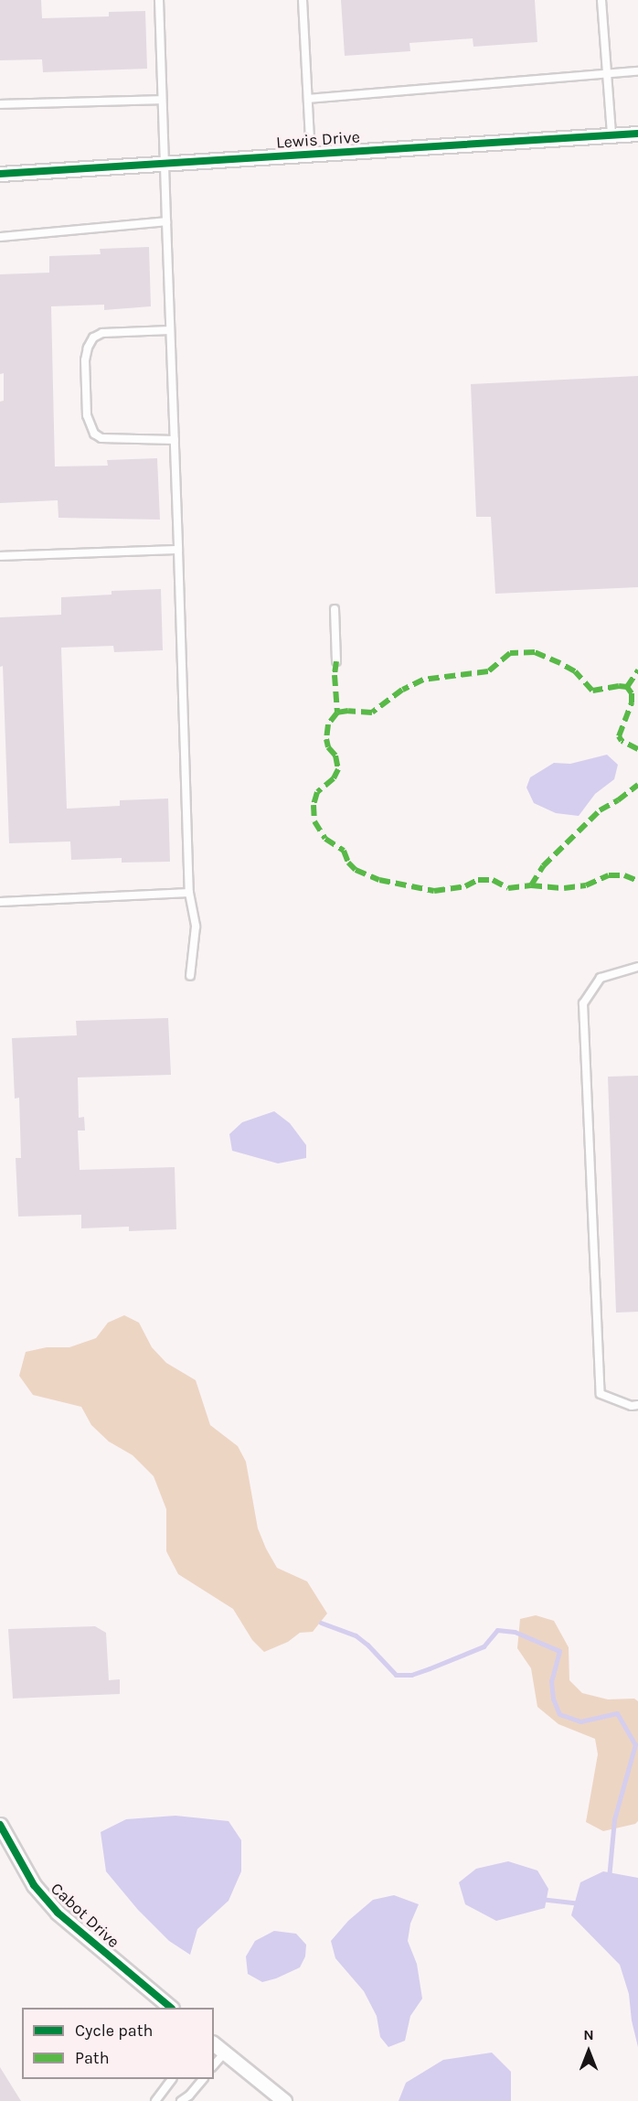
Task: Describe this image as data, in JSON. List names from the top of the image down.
{
  "streets": {
    "street": ["Lewis Drive", "Cabot Drive"]
  },
  "legend": ["Cycle path", "Path"],
  "north": "top"
}
